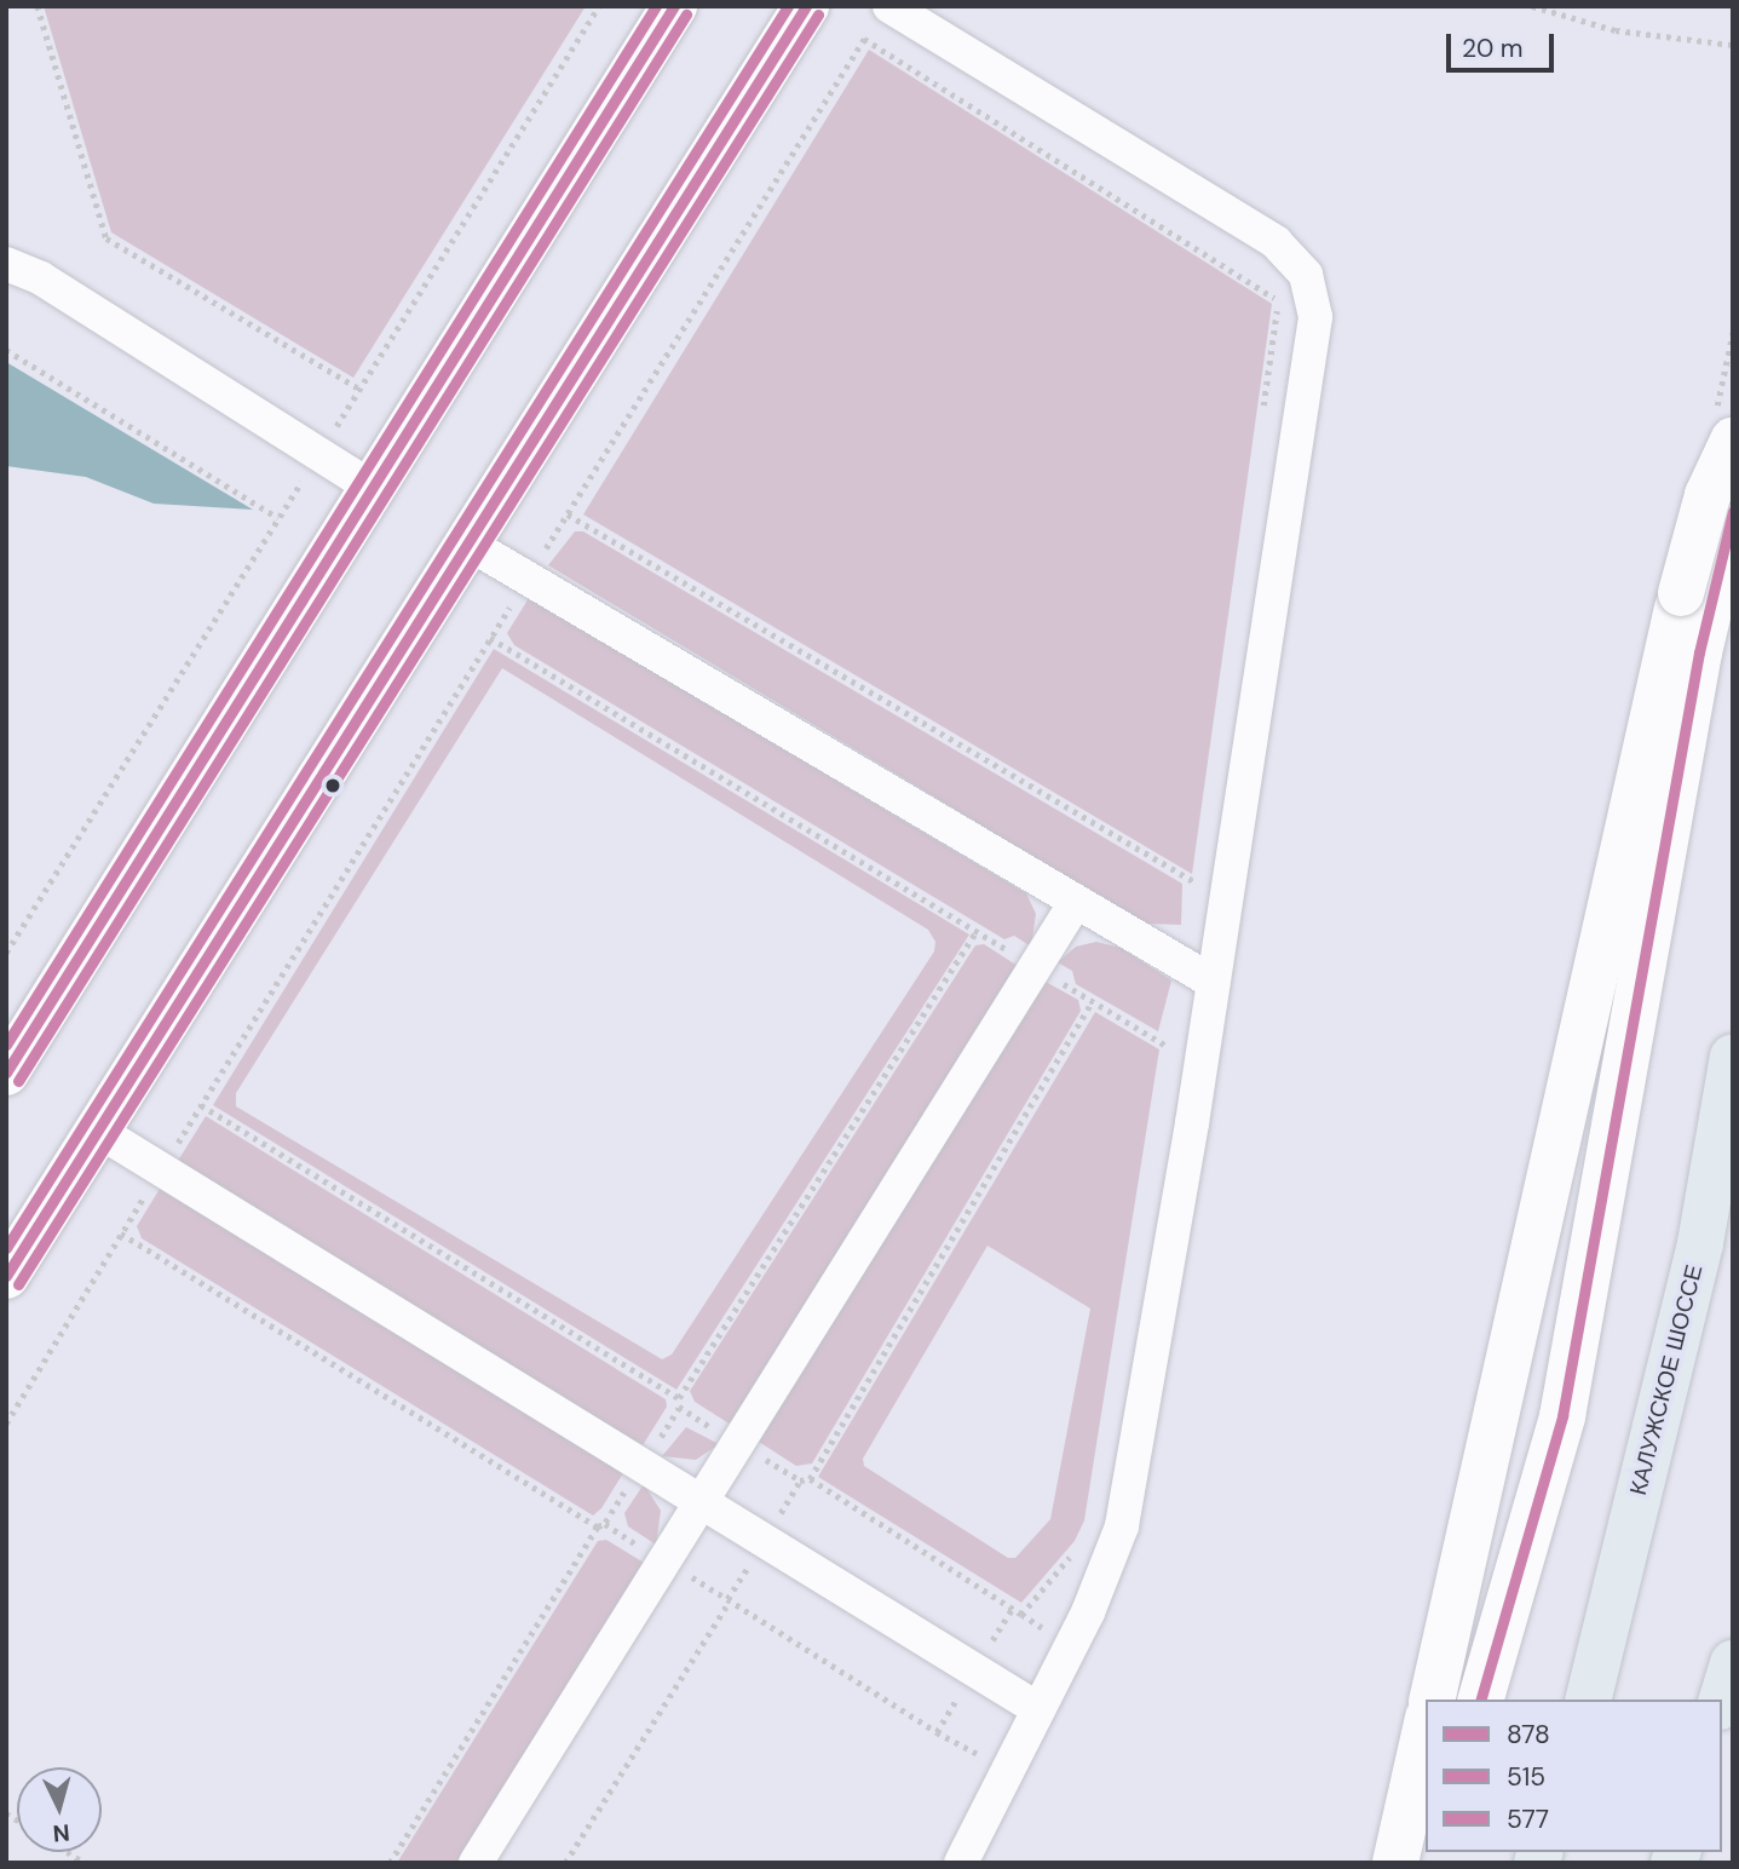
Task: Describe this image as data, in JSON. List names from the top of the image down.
{
  "streets": {
    "highway": ["КАЛУЖСКОЕ ШОССЕ"]
  },
  "lines": ["transit line 878", "transit line 577", "transit line 515"],
  "legend": ["878", "515", "577"],
  "scale_bar": "20 m",
  "north": "bottom"
}
